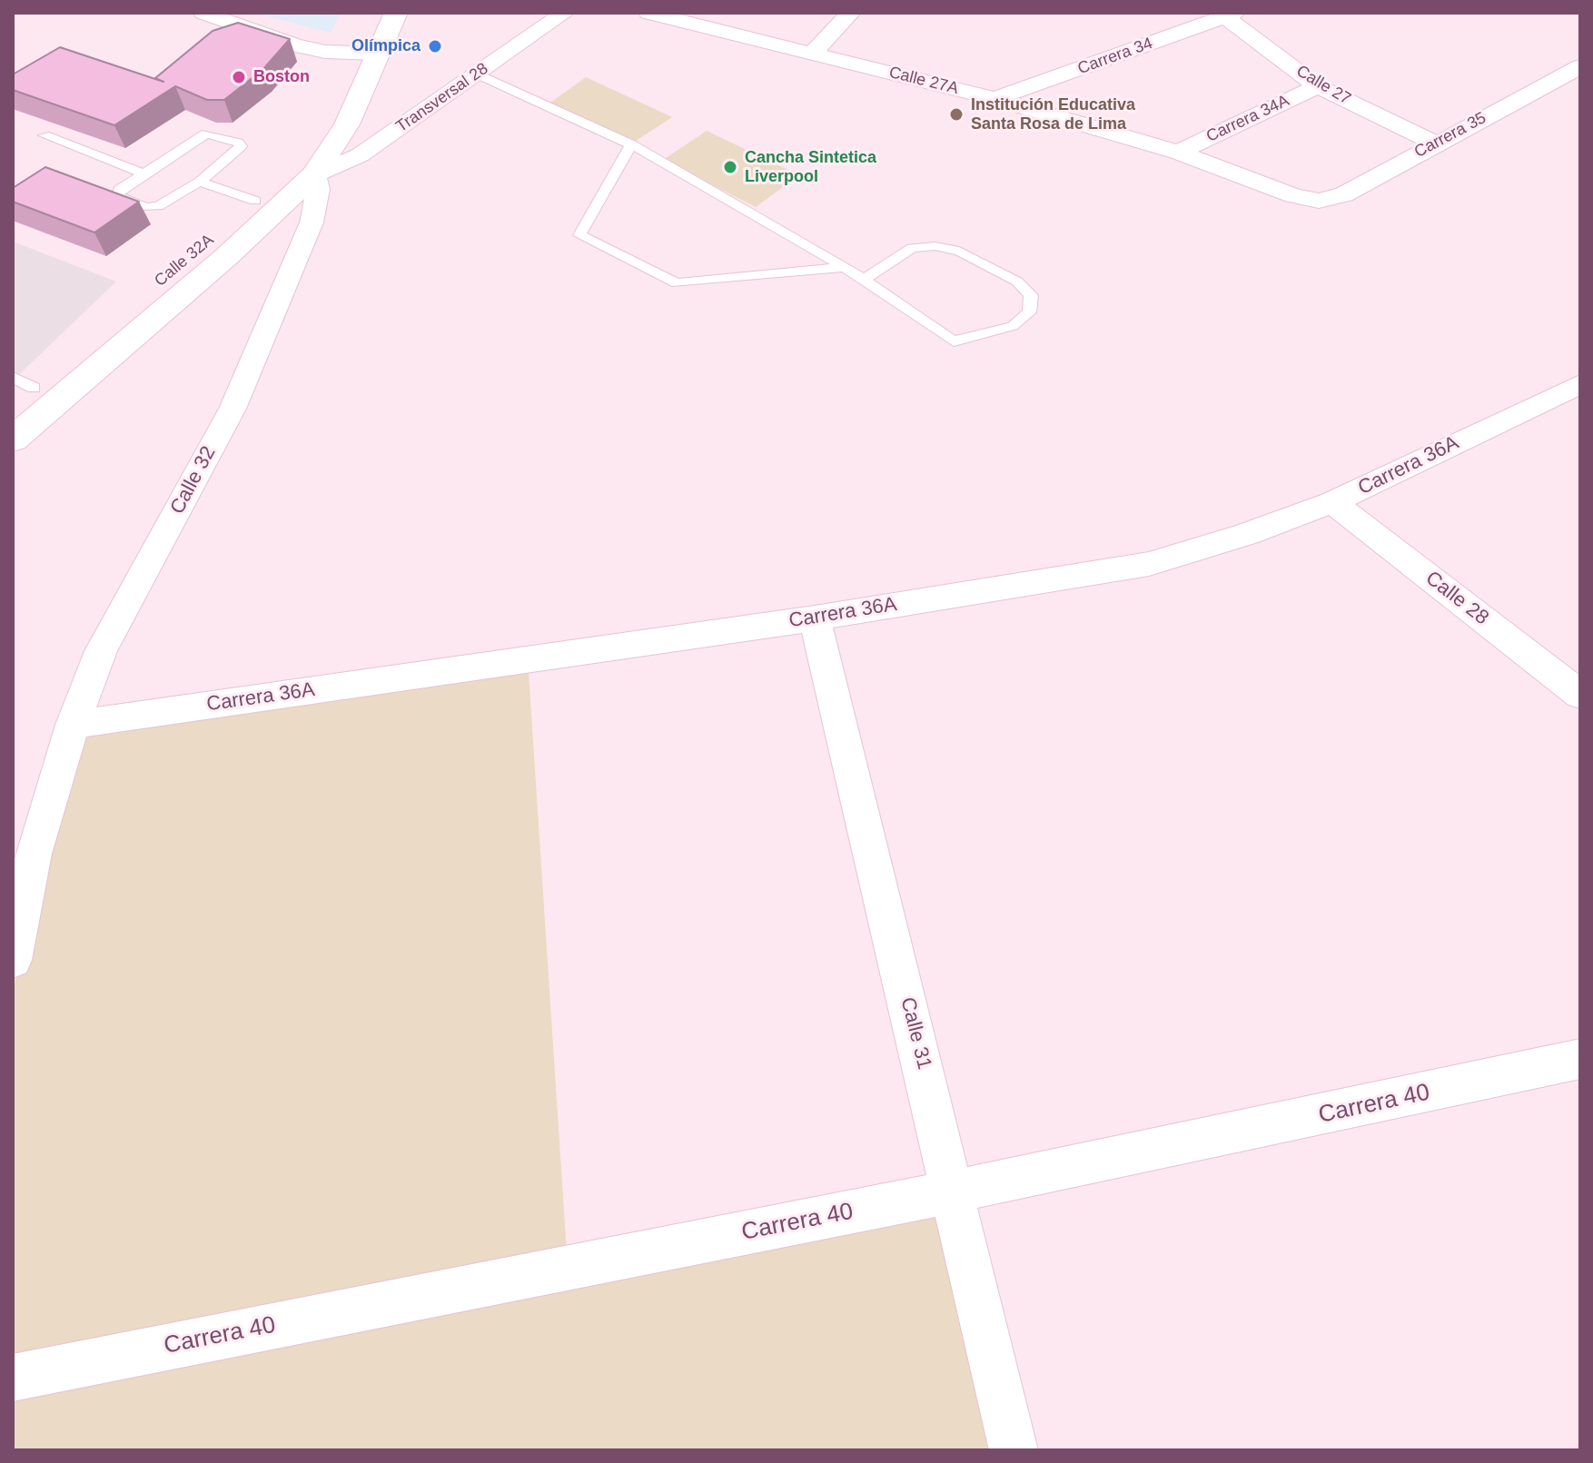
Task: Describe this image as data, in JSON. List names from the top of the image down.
{
  "streets": {
    "main road": ["Calle 32A"],
    "street": [
      "Carrera 34",
      "Calle 27A",
      "Calle 27",
      "Transversal 28",
      "Carrera 34A",
      "Carrera 35",
      "Carrera 36A",
      "Calle 32",
      "Calle 28",
      "Calle 31",
      "Carrera 40"
    ]
  },
  "crossings": [
    ["Carrera 34", "Calle 27A"],
    ["Carrera 34", "Calle 27"],
    ["Calle 27A", "Carrera 34A"],
    ["Calle 27A", "Carrera 35"],
    ["Calle 27", "Carrera 34A"],
    ["Calle 27", "Carrera 35"],
    ["Transversal 28", "Calle 32A"],
    ["Transversal 28", "Calle 32"],
    ["Calle 32A", "Calle 32"],
    ["Carrera 36A", "Calle 32"],
    ["Carrera 36A", "Calle 28"],
    ["Carrera 36A", "Calle 31"],
    ["Calle 31", "Carrera 40"]
  ],
  "places": [
    "Olímpica",
    "Boston",
    "Institución Educativa Santa Rosa de Lima",
    "Cancha Sintetica Liverpool"
  ]
}
